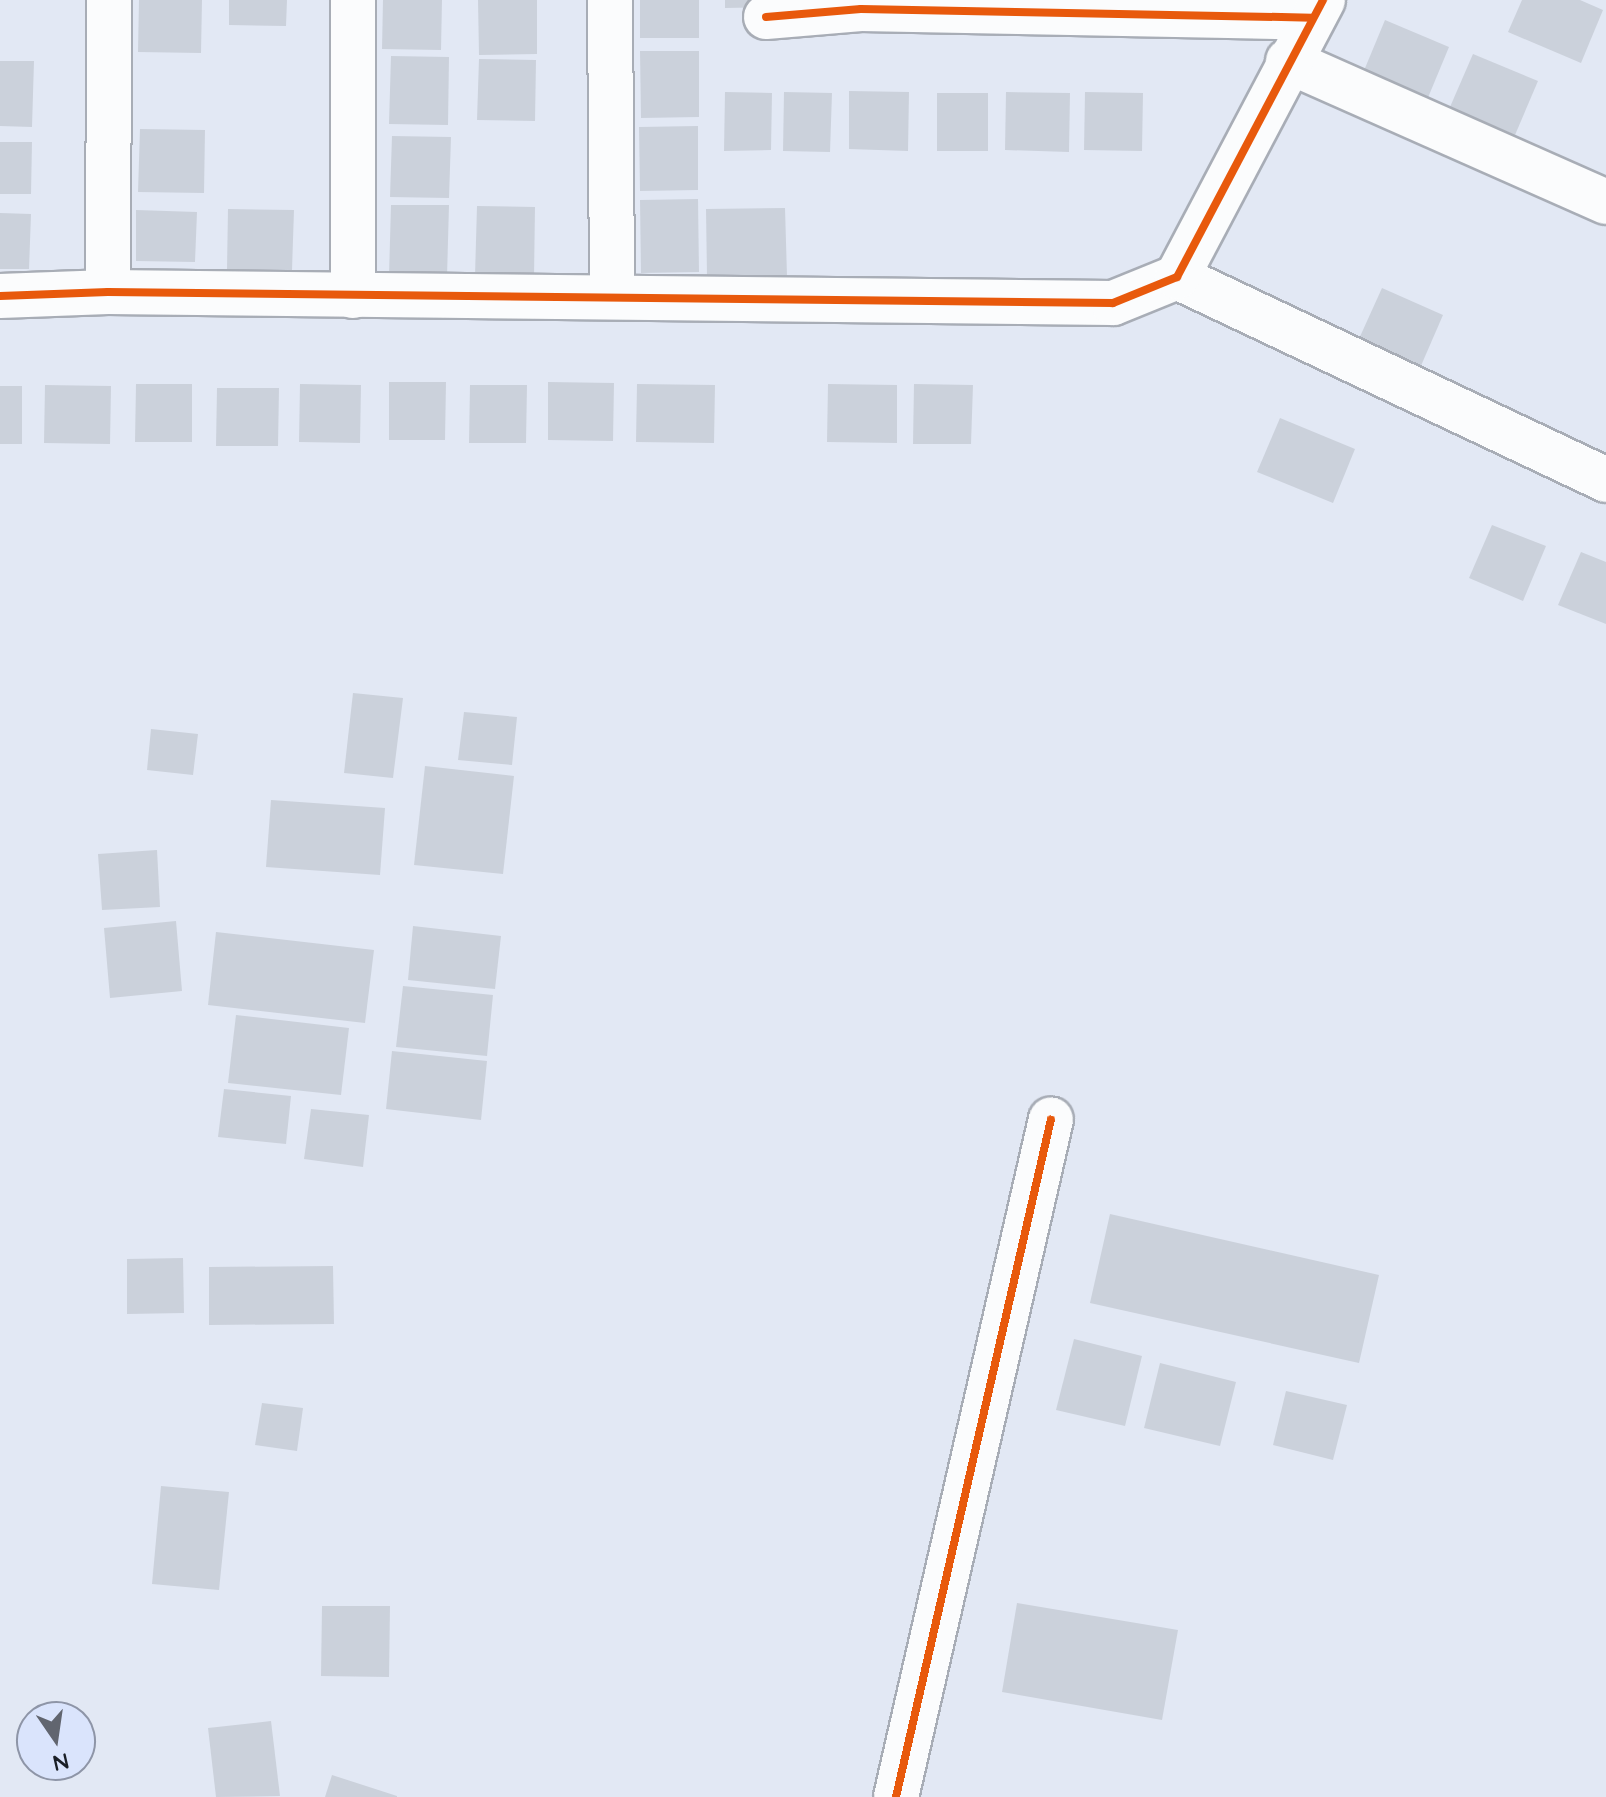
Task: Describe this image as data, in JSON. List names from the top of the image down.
{
  "north": "bottom"
}
